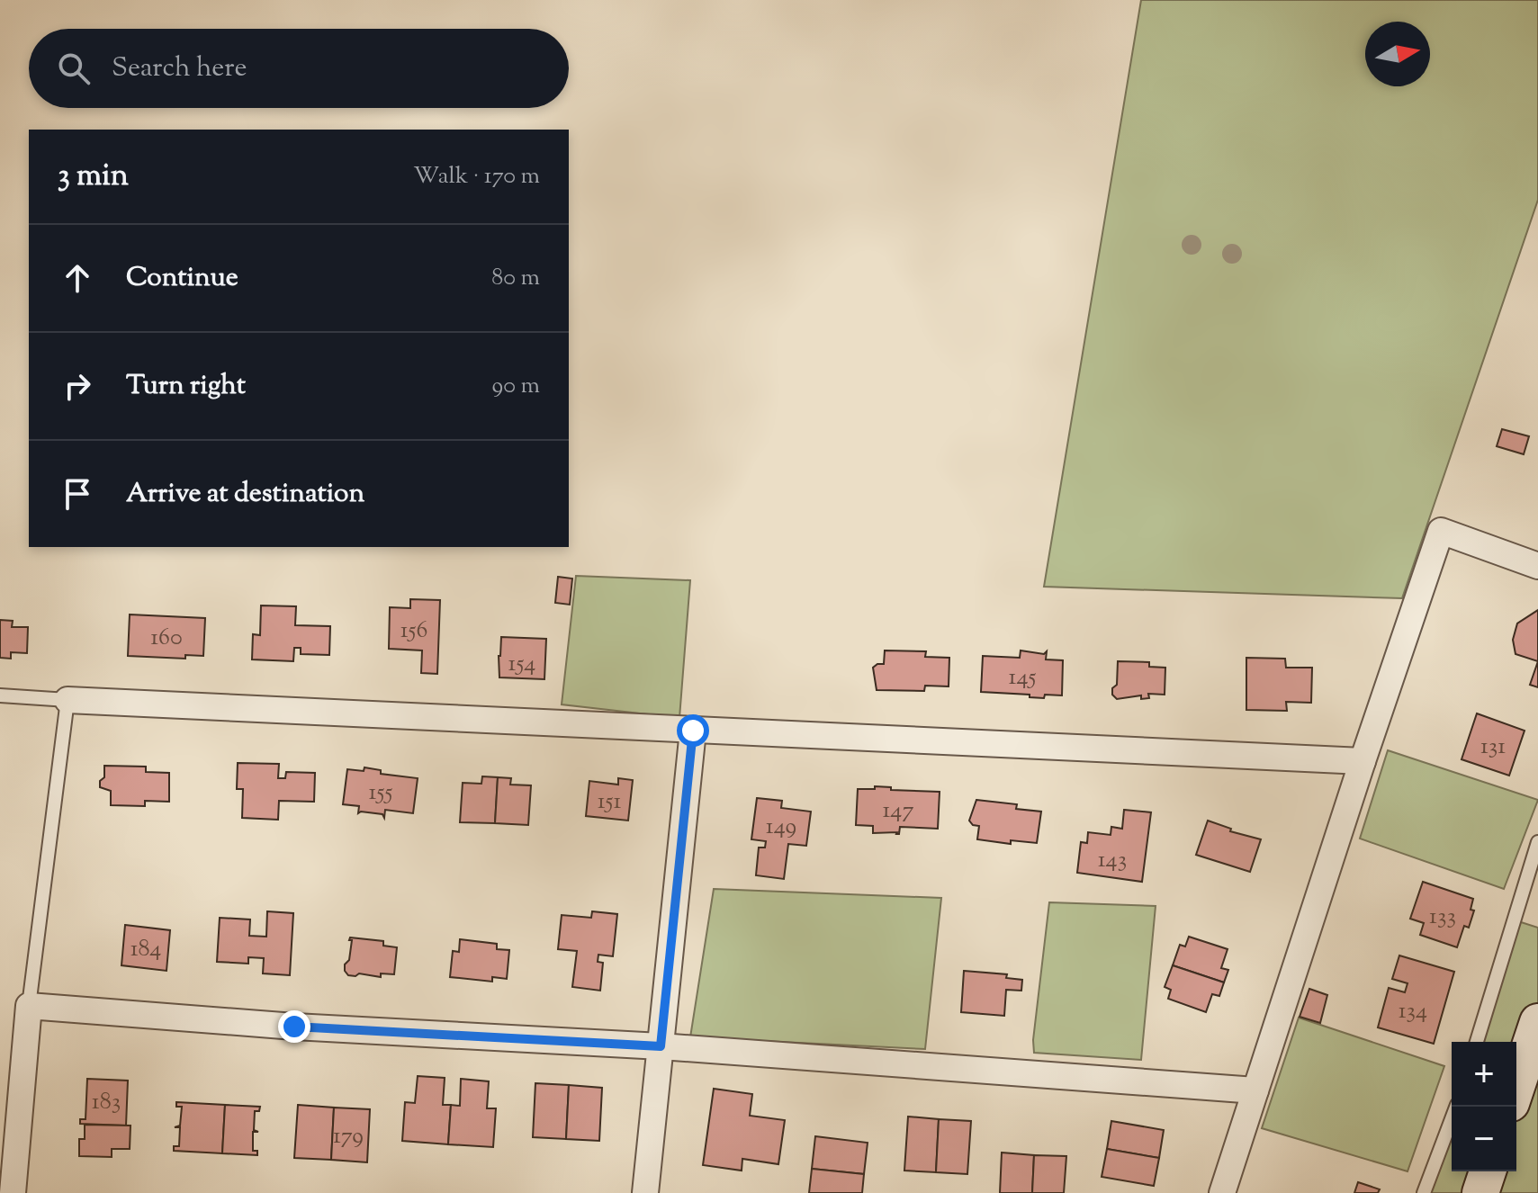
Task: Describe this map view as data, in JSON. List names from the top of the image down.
{
  "house_numbers": [
    "156",
    "160",
    "154",
    "145",
    "131",
    "155",
    "151",
    "147",
    "149",
    "143",
    "133",
    "184",
    "134",
    "183",
    "179"
  ],
  "north": "right",
  "page": {
    "search": "Search here",
    "heading": ["3 min", "Walk · 170 m"],
    "list": [
      ["Continue", "80 m"],
      ["Turn right", "90 m"],
      "Arrive at destination"
    ],
    "map_buttons": ["+", "−"]
  }
}
